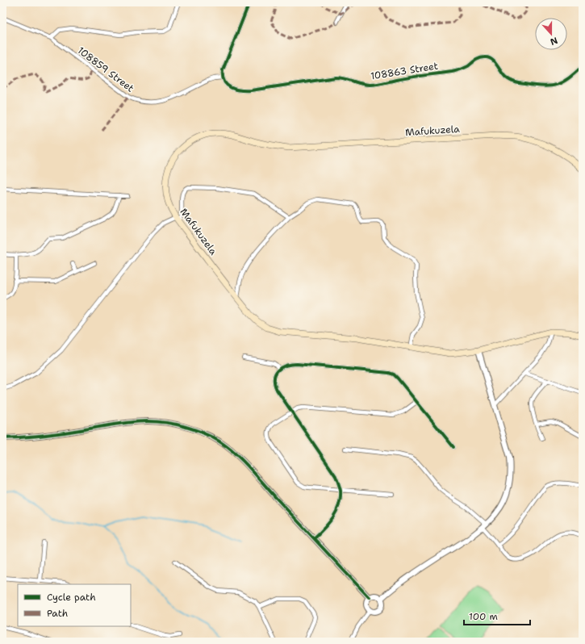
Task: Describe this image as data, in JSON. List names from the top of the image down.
{
  "streets": {
    "main road": ["Mafukuzela"],
    "street": ["108859 Street", "108863 Street"]
  },
  "crossings": [
    ["108859 Street", "108863 Street"]
  ],
  "legend": ["Cycle path", "Path"],
  "scale_bar": "100 m",
  "north": "bottom"
}
